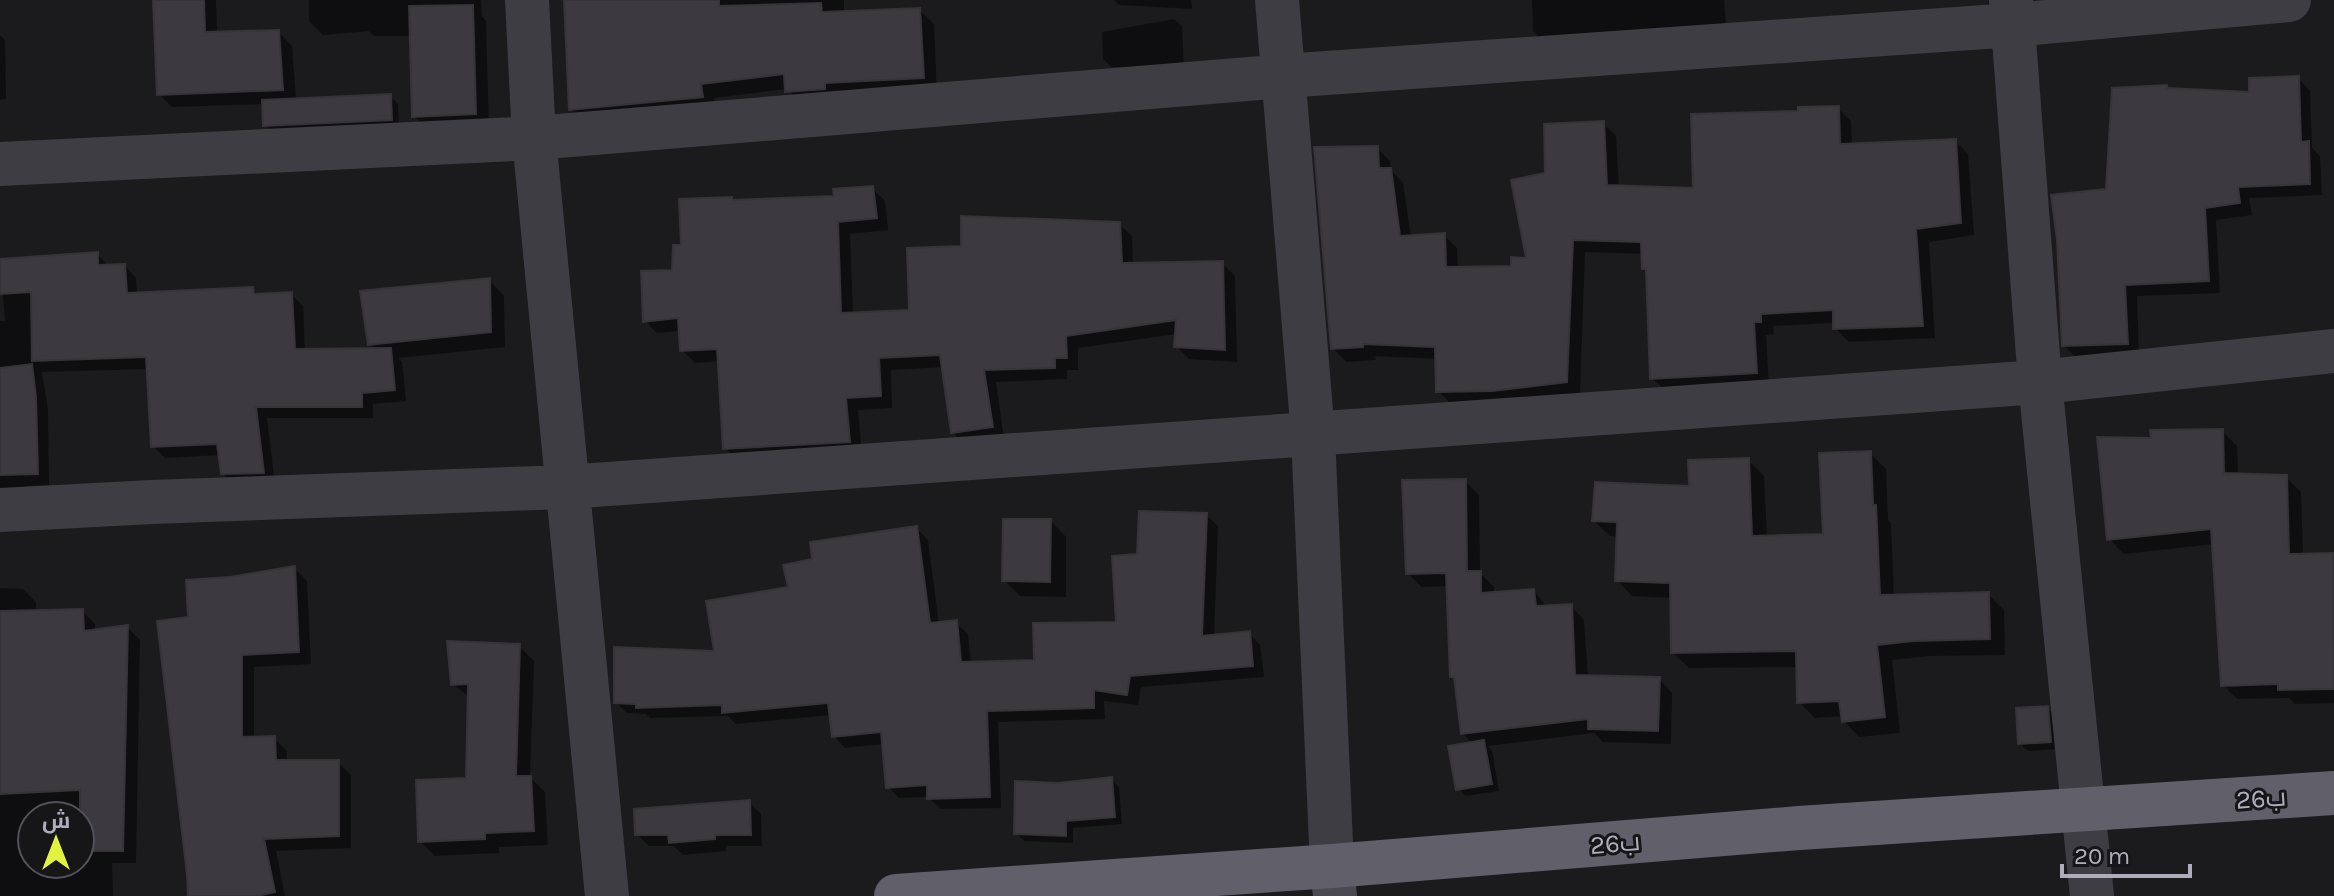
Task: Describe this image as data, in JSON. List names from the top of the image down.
{
  "streets": {
    "highway": ["26ب"]
  },
  "scale_bar": "20 m",
  "north": "top"
}
